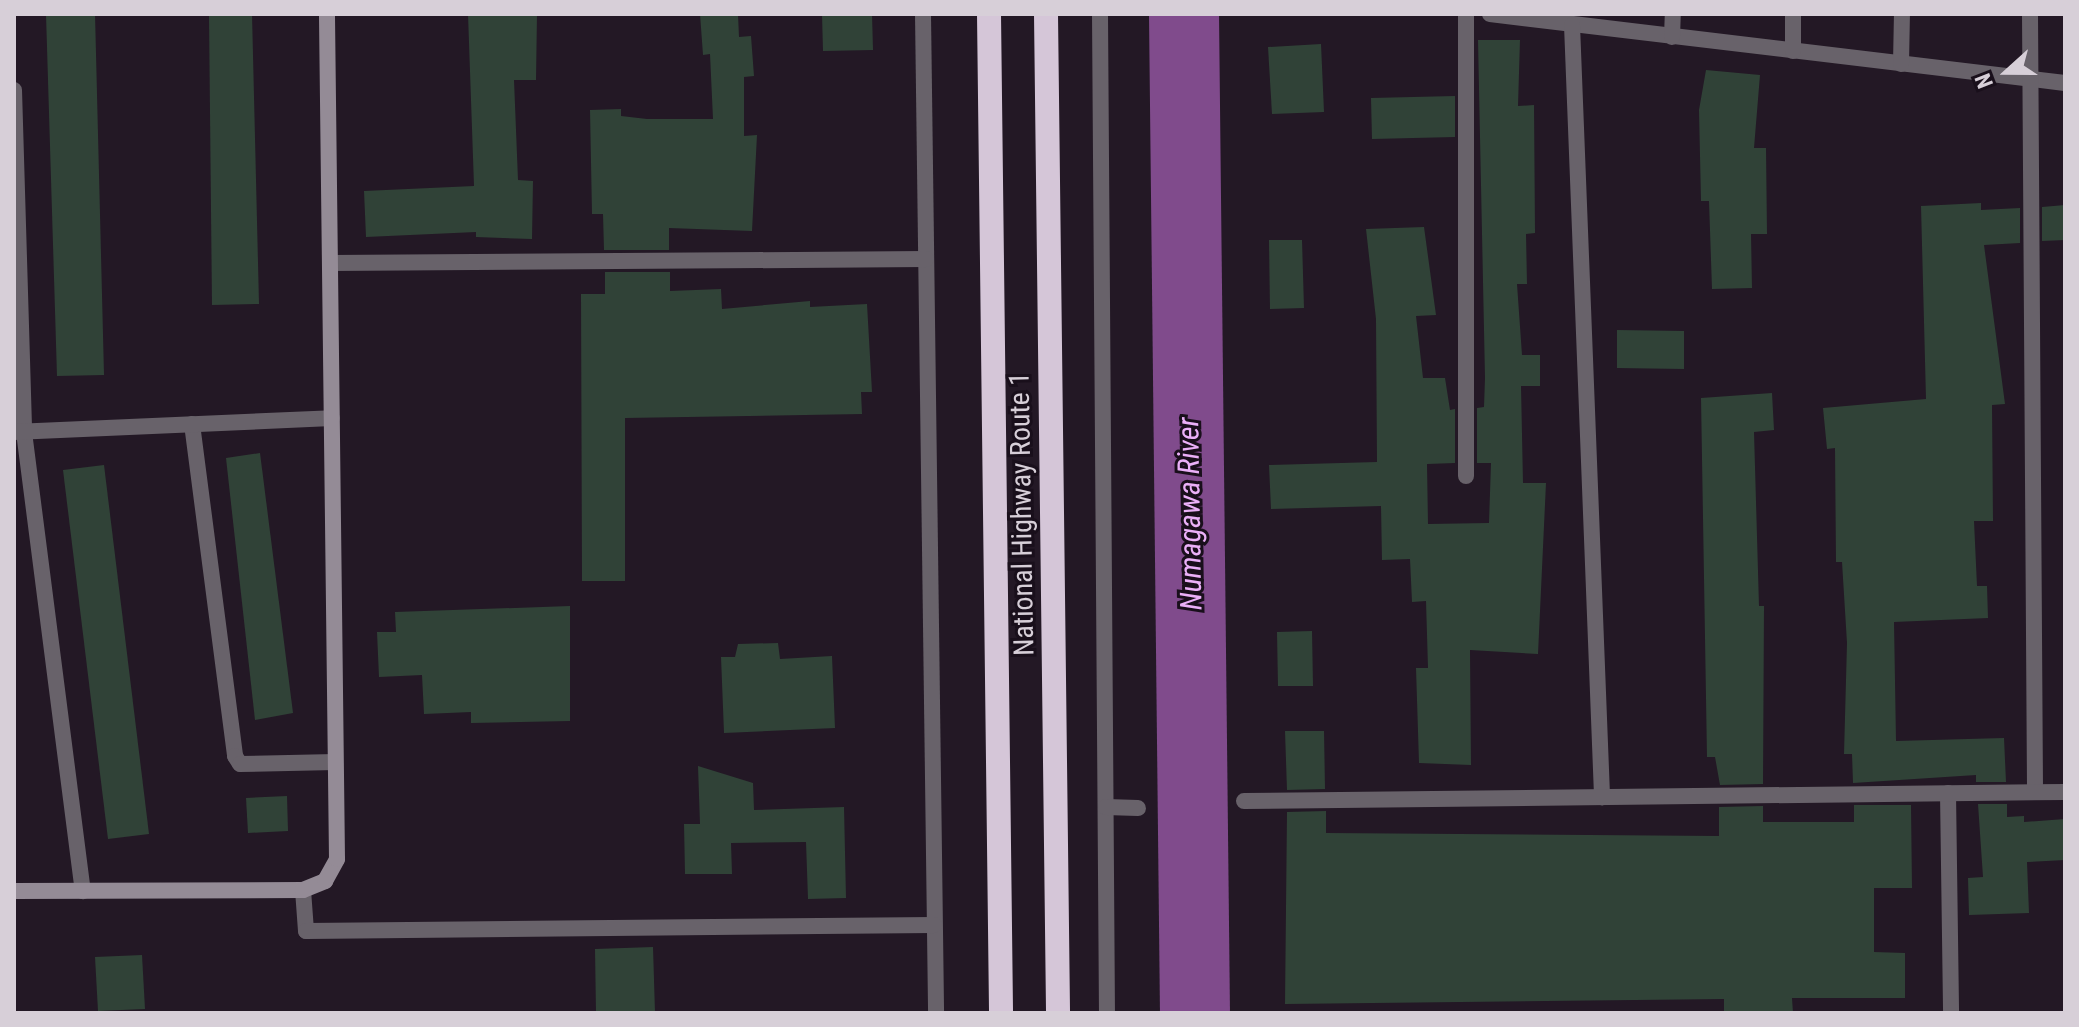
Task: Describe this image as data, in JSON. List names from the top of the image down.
{
  "streets": {
    "highway": ["National Highway Route 1"]
  },
  "water": ["Numagawa River"],
  "north": "left"
}
